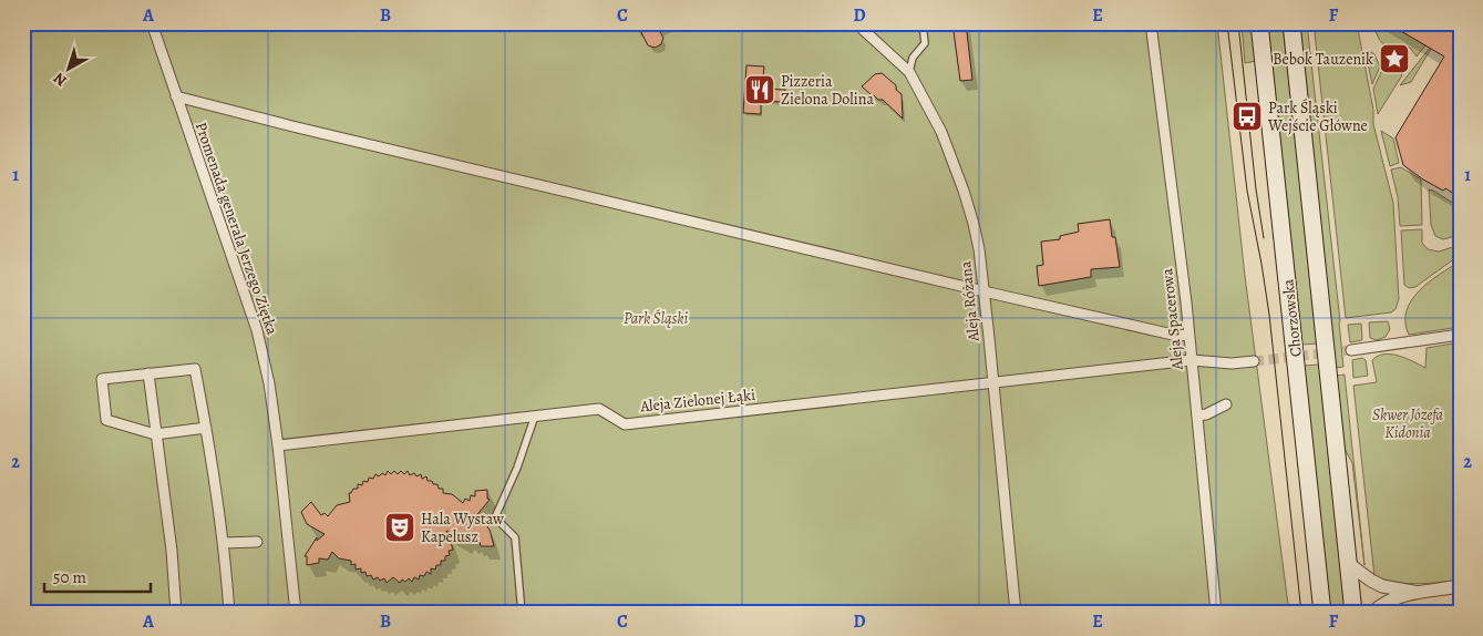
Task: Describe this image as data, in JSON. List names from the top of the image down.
{
  "streets": {
    "main road": ["Chorzowska"],
    "street": [
      "Promenada generała Jerzego Ziętka",
      "Aleja Różana",
      "Aleja Spacerowa",
      "Aleja Zielonej Łąki"
    ]
  },
  "crossings": [
    ["Promenada generała Jerzego Ziętka", "Aleja Zielonej Łąki"],
    ["Aleja Różana", "Aleja Zielonej Łąki"],
    ["Aleja Spacerowa", "Aleja Zielonej Łąki"]
  ],
  "parks": ["Park Śląski", "Skwer Józefa Kidonia"],
  "places": {
    "place": ["Bebok Tauzenik"],
    "restaurant": ["Pizzeria Zielona Dolina"],
    "bus stop": ["Park Śląski Wejście Główne"],
    "theatre": ["Hala Wystaw Kapelusz"]
  },
  "scale_bar": "50 m",
  "north": "bottom left",
  "grid": {
    "columns": [
      "A",
      "B",
      "C",
      "D",
      "E",
      "F"
    ],
    "rows": ["1", "2"]
  }
}
